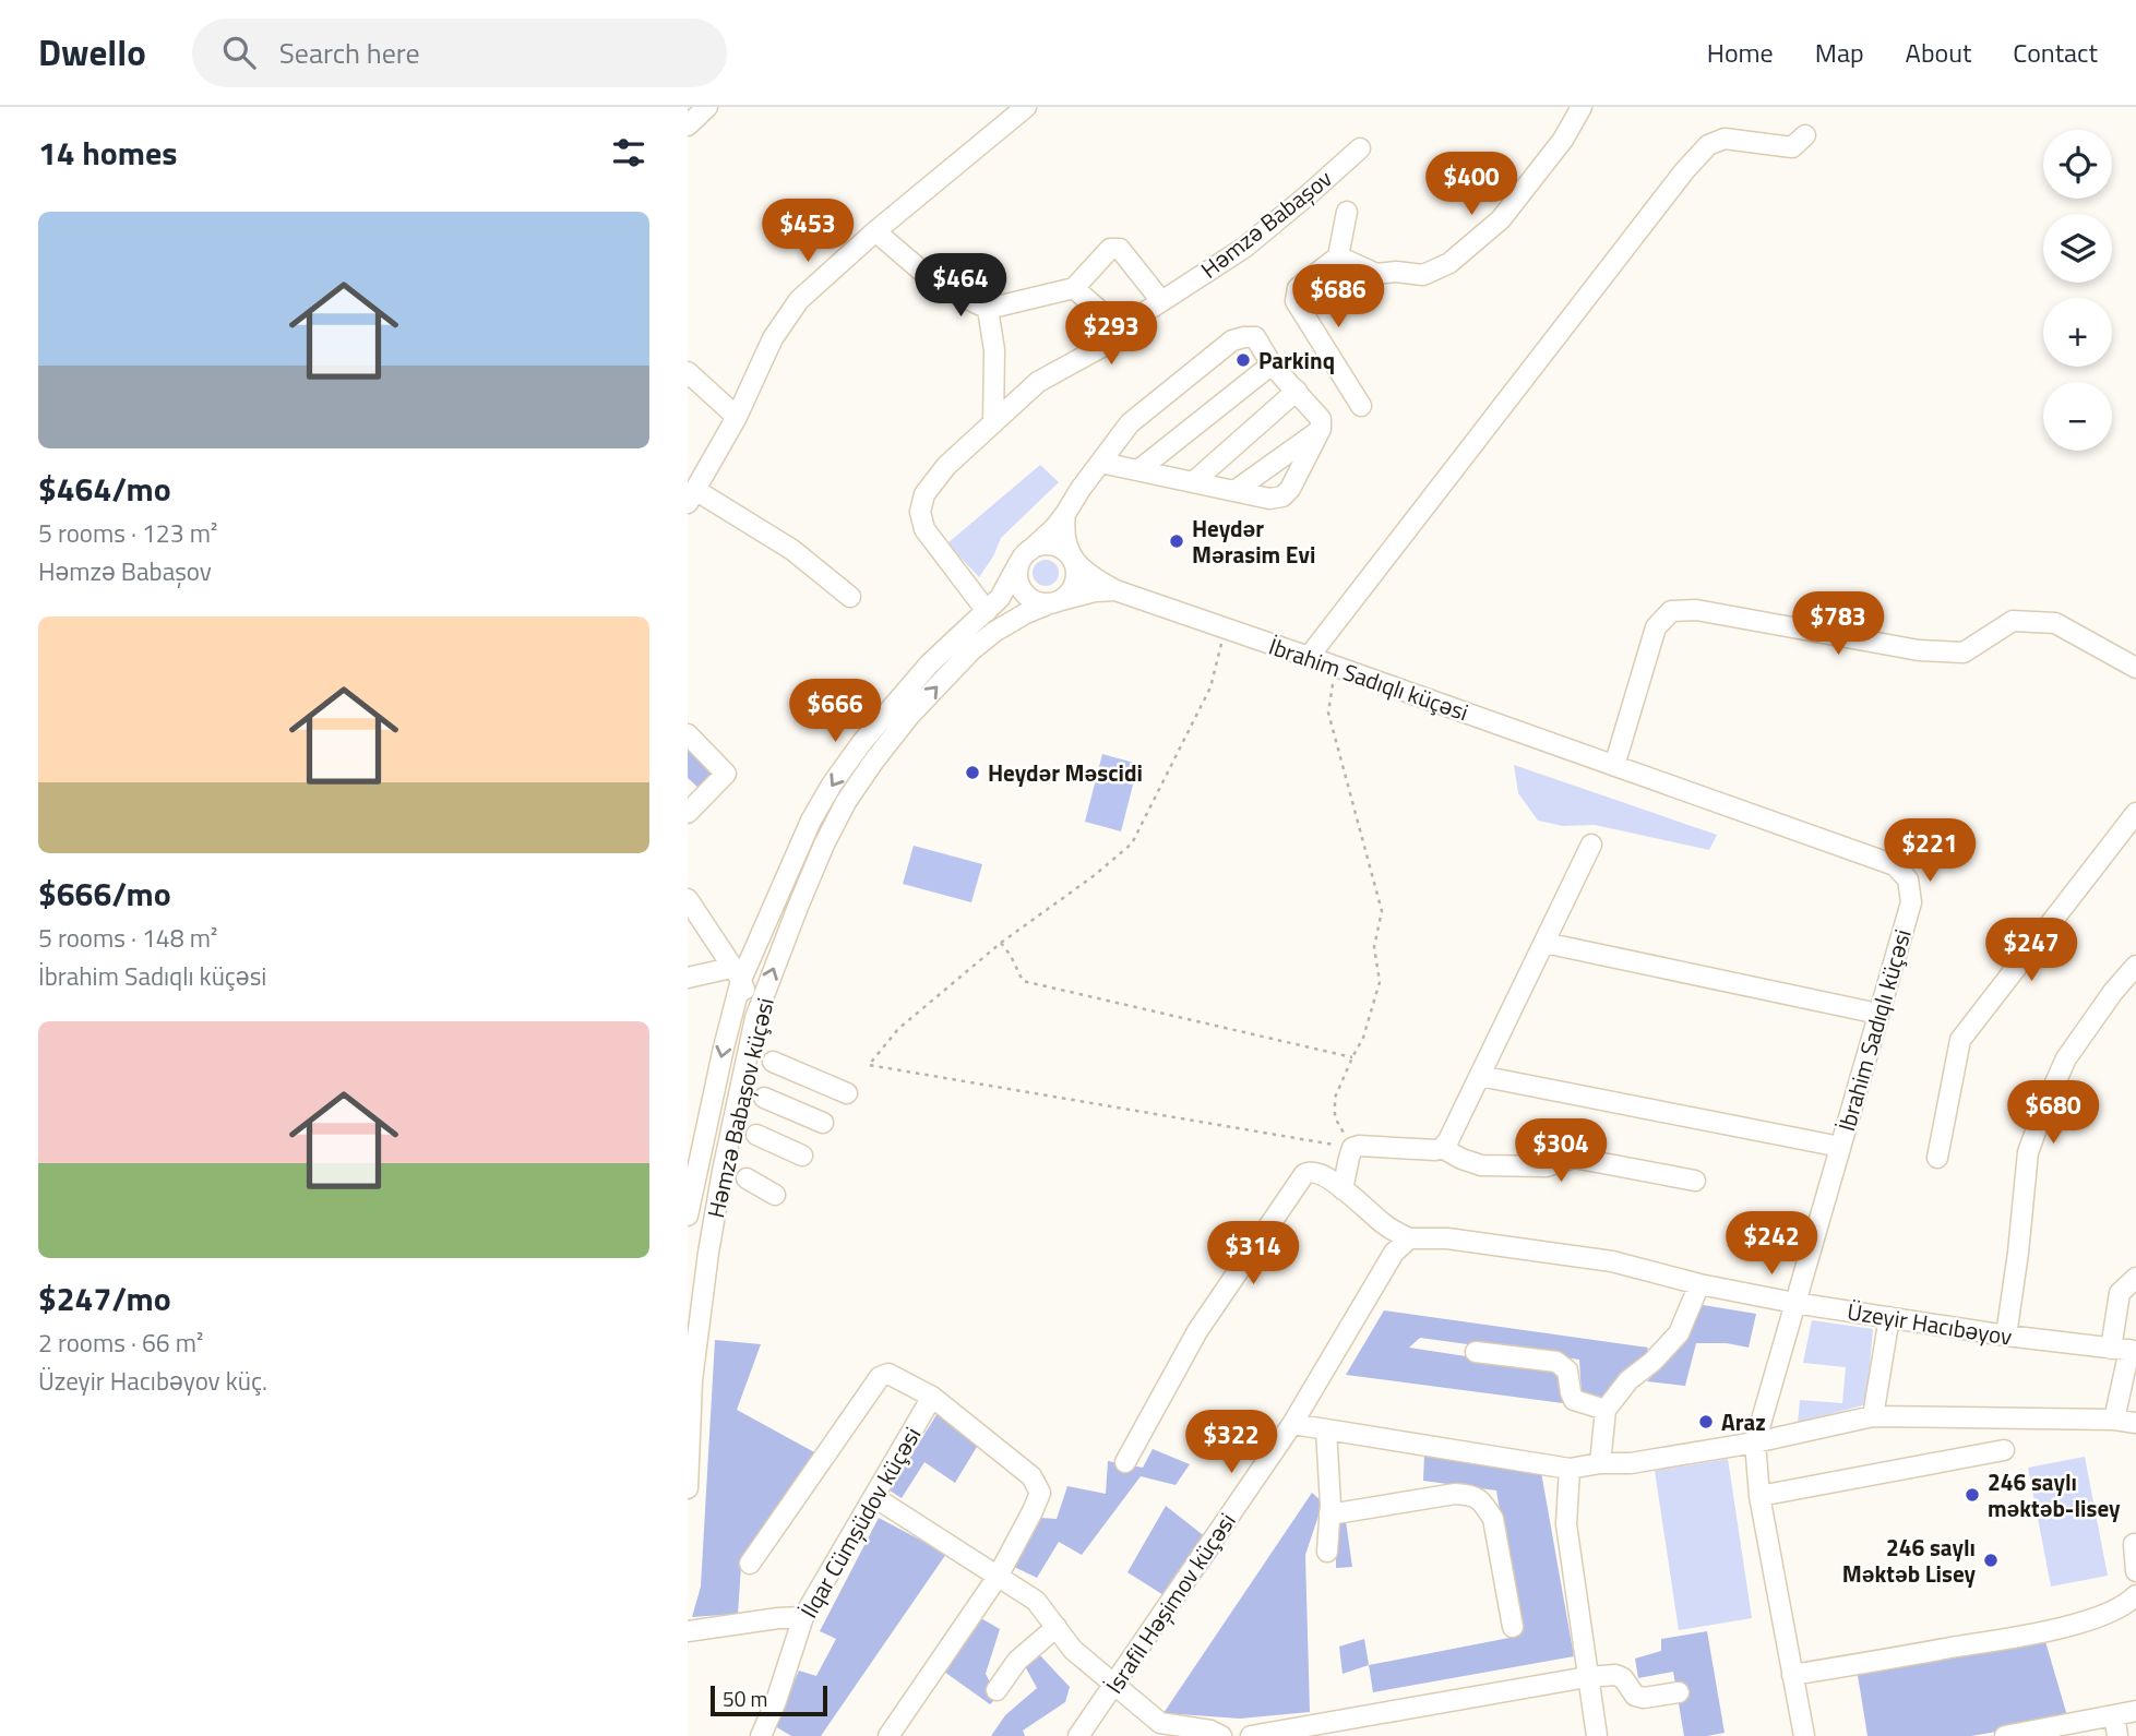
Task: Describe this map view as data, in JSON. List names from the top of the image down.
{
  "streets": {
    "street": [
      "Həmzə Babaşov",
      "İbrahim Sadıqlı küçəsi",
      "Həmzə Babaşov küçəsi",
      "Üzeyir Hacıbəyov",
      "İlqar Cümşüdov küçəsi",
      "İsrafil Həşimov küçəsi"
    ]
  },
  "crossings": [
    ["İbrahim Sadıqlı küçəsi", "Həmzə Babaşov küçəsi"],
    ["İbrahim Sadıqlı küçəsi", "Üzeyir Hacıbəyov"],
    ["Üzeyir Hacıbəyov", "İsrafil Həşimov küçəsi"]
  ],
  "places": [
    "Parkinq",
    "Heydər Mərasim Evi",
    "Heydər Məscidi",
    "Araz",
    "246 saylı məktəb-lisey",
    "246 saylı Məktəb Lisey"
  ],
  "scale_bar": "50 m",
  "page": {
    "header": "Dwello",
    "search": "Search here",
    "nav": [
      "Home",
      "Map",
      "About",
      "Contact"
    ],
    "heading": "14 homes",
    "map_buttons": ["+", "−"],
    "price": [
      "$400",
      "$453",
      "$464",
      "$686",
      "$293",
      "$783",
      "$666",
      "$221",
      "$247",
      "$680",
      "$304",
      "$242",
      "$314",
      "$322"
    ],
    "list": [
      {
        "name": "$464/mo",
        "note": "5 rooms · 123 m² · Həmzə Babaşov"
      },
      {
        "name": "$666/mo",
        "note": "5 rooms · 148 m² · İbrahim Sadıqlı küçəsi"
      },
      {
        "name": "$247/mo",
        "note": "2 rooms · 66 m² · Üzeyir Hacıbəyov küç."
      }
    ],
    "scale": "50 m"
  }
}
